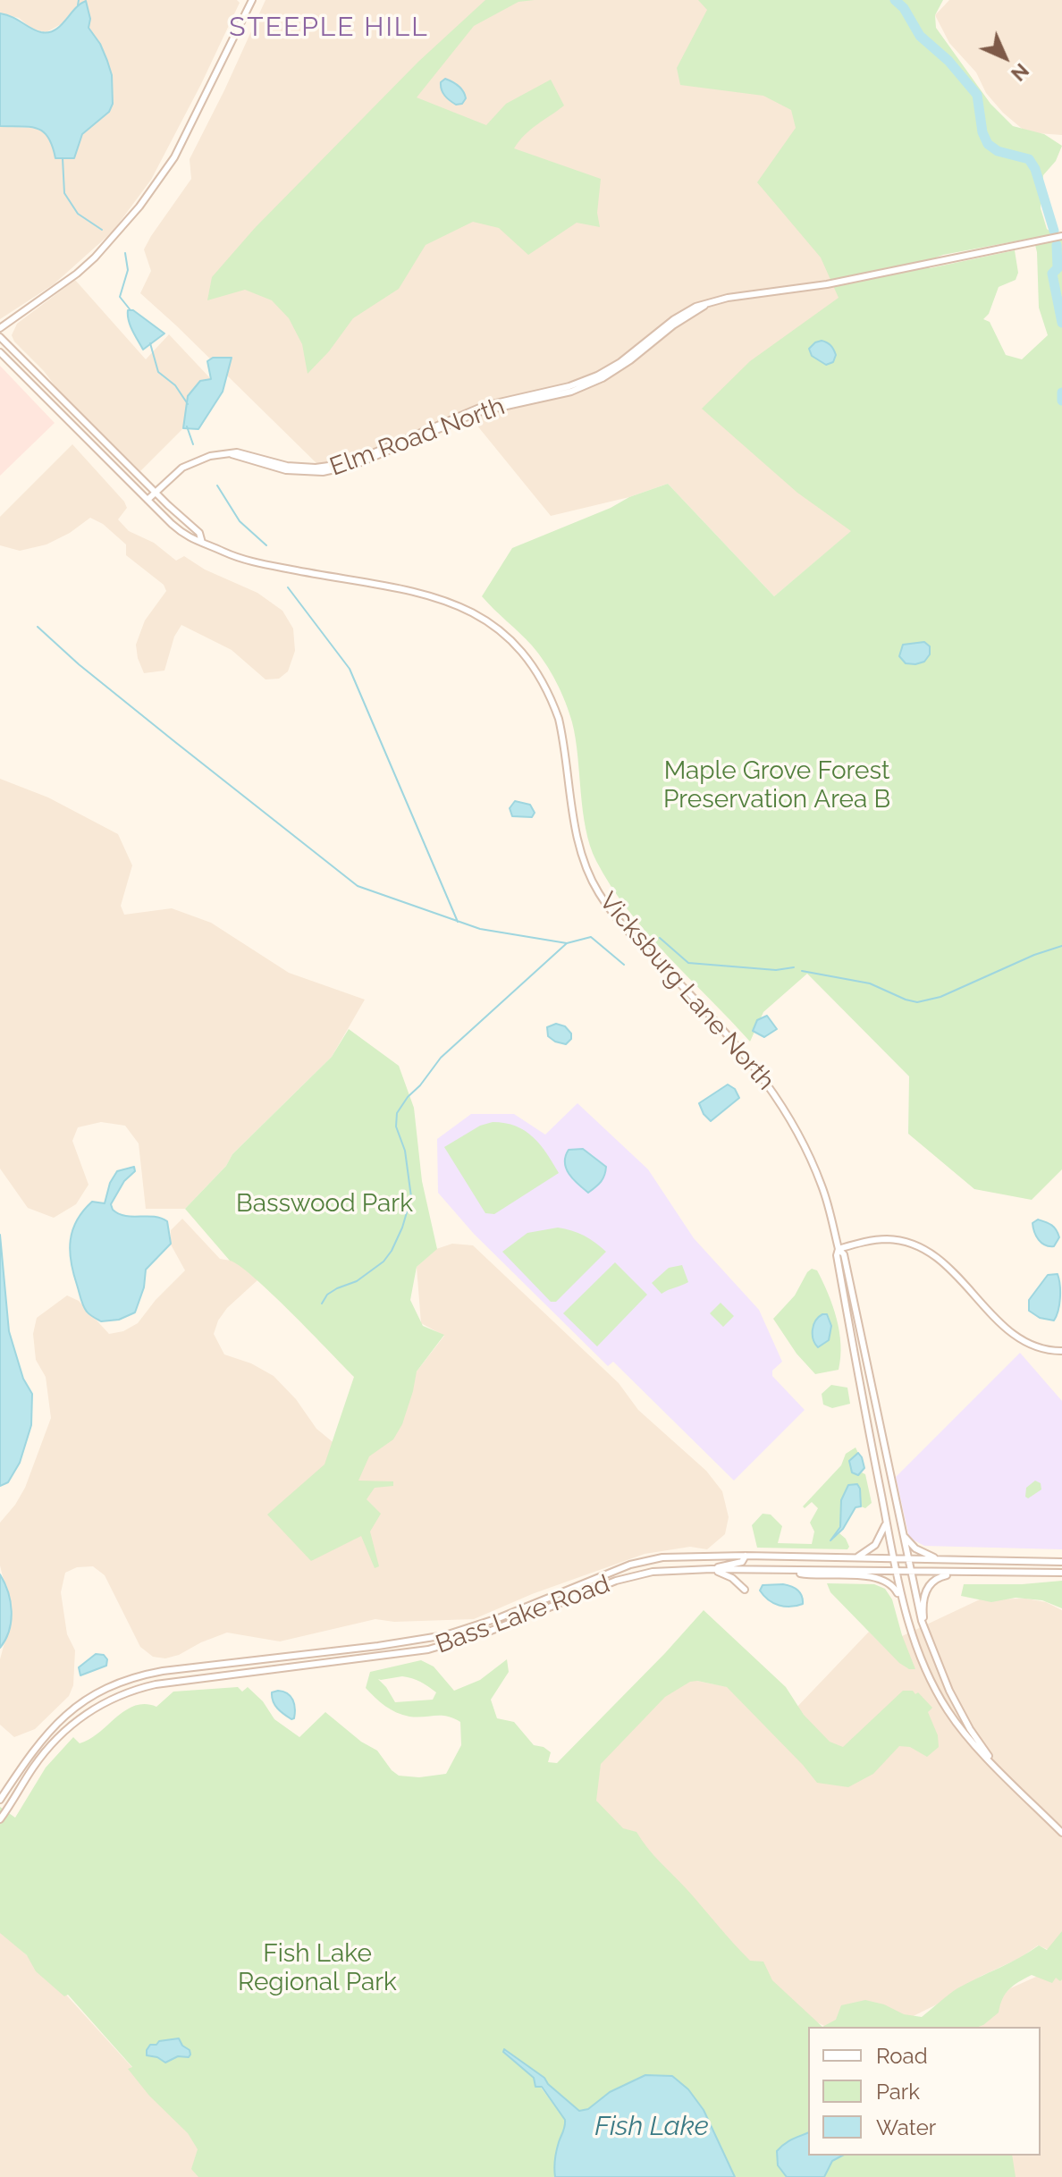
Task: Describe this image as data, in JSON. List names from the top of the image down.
{
  "streets": {
    "main road": ["Elm Road North", "Vicksburg Lane North", "Bass Lake Road"]
  },
  "crossings": [
    ["Elm Road North", "Vicksburg Lane North"],
    ["Vicksburg Lane North", "Bass Lake Road"]
  ],
  "districts": ["STEEPLE HILL"],
  "water": ["Fish Lake"],
  "parks": ["Maple Grove Forest Preservation Area B", "Basswood Park", "Fish Lake Regional Park"],
  "legend": ["Road", "Park", "Water"],
  "north": "bottom right"
}
